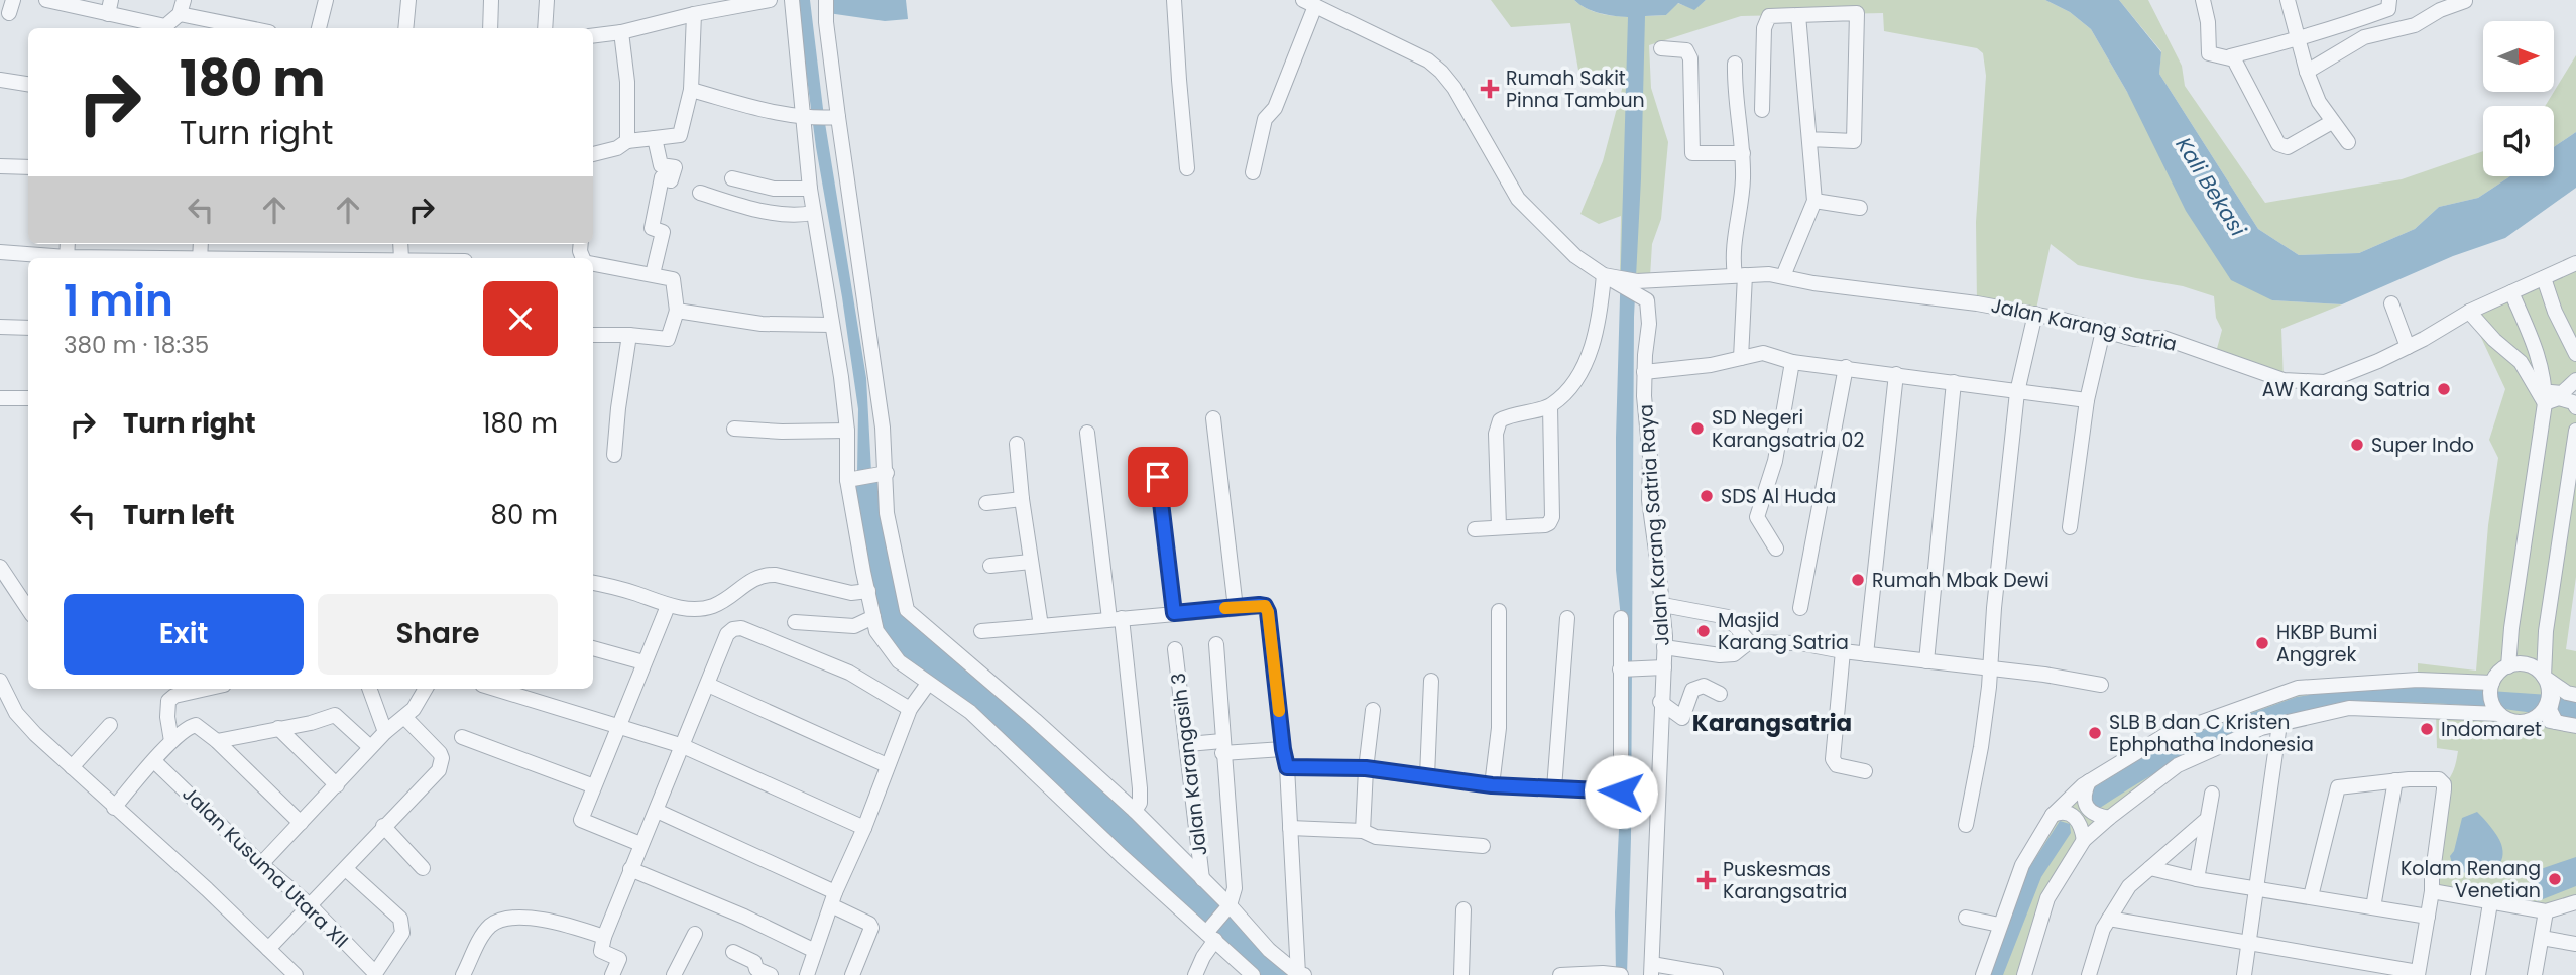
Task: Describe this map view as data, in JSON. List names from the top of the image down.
{
  "streets": {
    "street": [
      "Jalan Karang Satria",
      "Jalan Karang Satria Raya",
      "Jalan Karangasih 3",
      "Jalan Kusuma Utara XII"
    ]
  },
  "districts": ["Karangsatria"],
  "water": ["Kali Bekasi"],
  "places": {
    "health": ["Rumah Sakit Pinna Tambun", "Puskesmas Karangsatria"],
    "other": [
      "AW Karang Satria",
      "SD Negeri Karangsatria 02",
      "Super Indo",
      "SDS Al Huda",
      "Rumah Mbak Dewi",
      "Masjid Karang Satria",
      "HKBP Bumi Anggrek",
      "Indomaret",
      "SLB B dan C Kristen Ephphatha Indonesia",
      "Kolam Renang Venetian"
    ]
  },
  "north": "right",
  "page": {
    "turn": ["180 m", "Turn right"],
    "heading": ["1 min", "380 m · 18:35"],
    "list": [
      {
        "name": "Turn right",
        "value": "180 m"
      },
      {
        "name": "Turn left",
        "value": "80 m"
      }
    ],
    "buttons": ["Exit", "Share"]
  }
}
